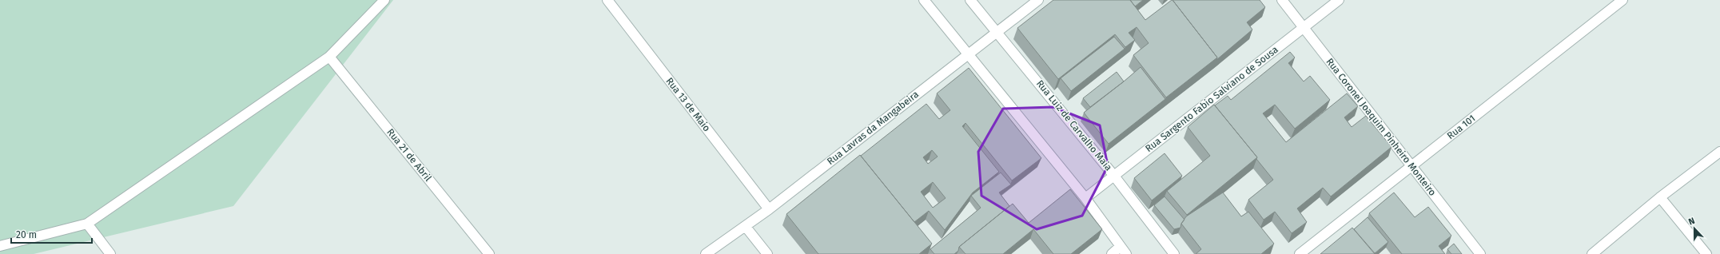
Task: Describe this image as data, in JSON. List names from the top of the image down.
{
  "streets": {
    "street": [
      "Rua Sargento Fabio Salviano de Sousa",
      "Rua 13 de Maio",
      "Rua Luiz de Carvalho Maia",
      "Rua Coronel Joaquim Pinheiro Monteiro",
      "Rua 101",
      "Rua Lavras da Mangabeira",
      "Rua 21 de Abril"
    ]
  },
  "crossings": [
    ["Rua Sargento Fabio Salviano de Sousa", "Rua Luiz de Carvalho Maia"],
    ["Rua Sargento Fabio Salviano de Sousa", "Rua Coronel Joaquim Pinheiro Monteiro"],
    ["Rua 13 de Maio", "Rua Lavras da Mangabeira"],
    ["Rua Luiz de Carvalho Maia", "Rua Lavras da Mangabeira"],
    ["Rua Coronel Joaquim Pinheiro Monteiro", "Rua 101"]
  ],
  "scale_bar": "20 m",
  "north": "top"
}
